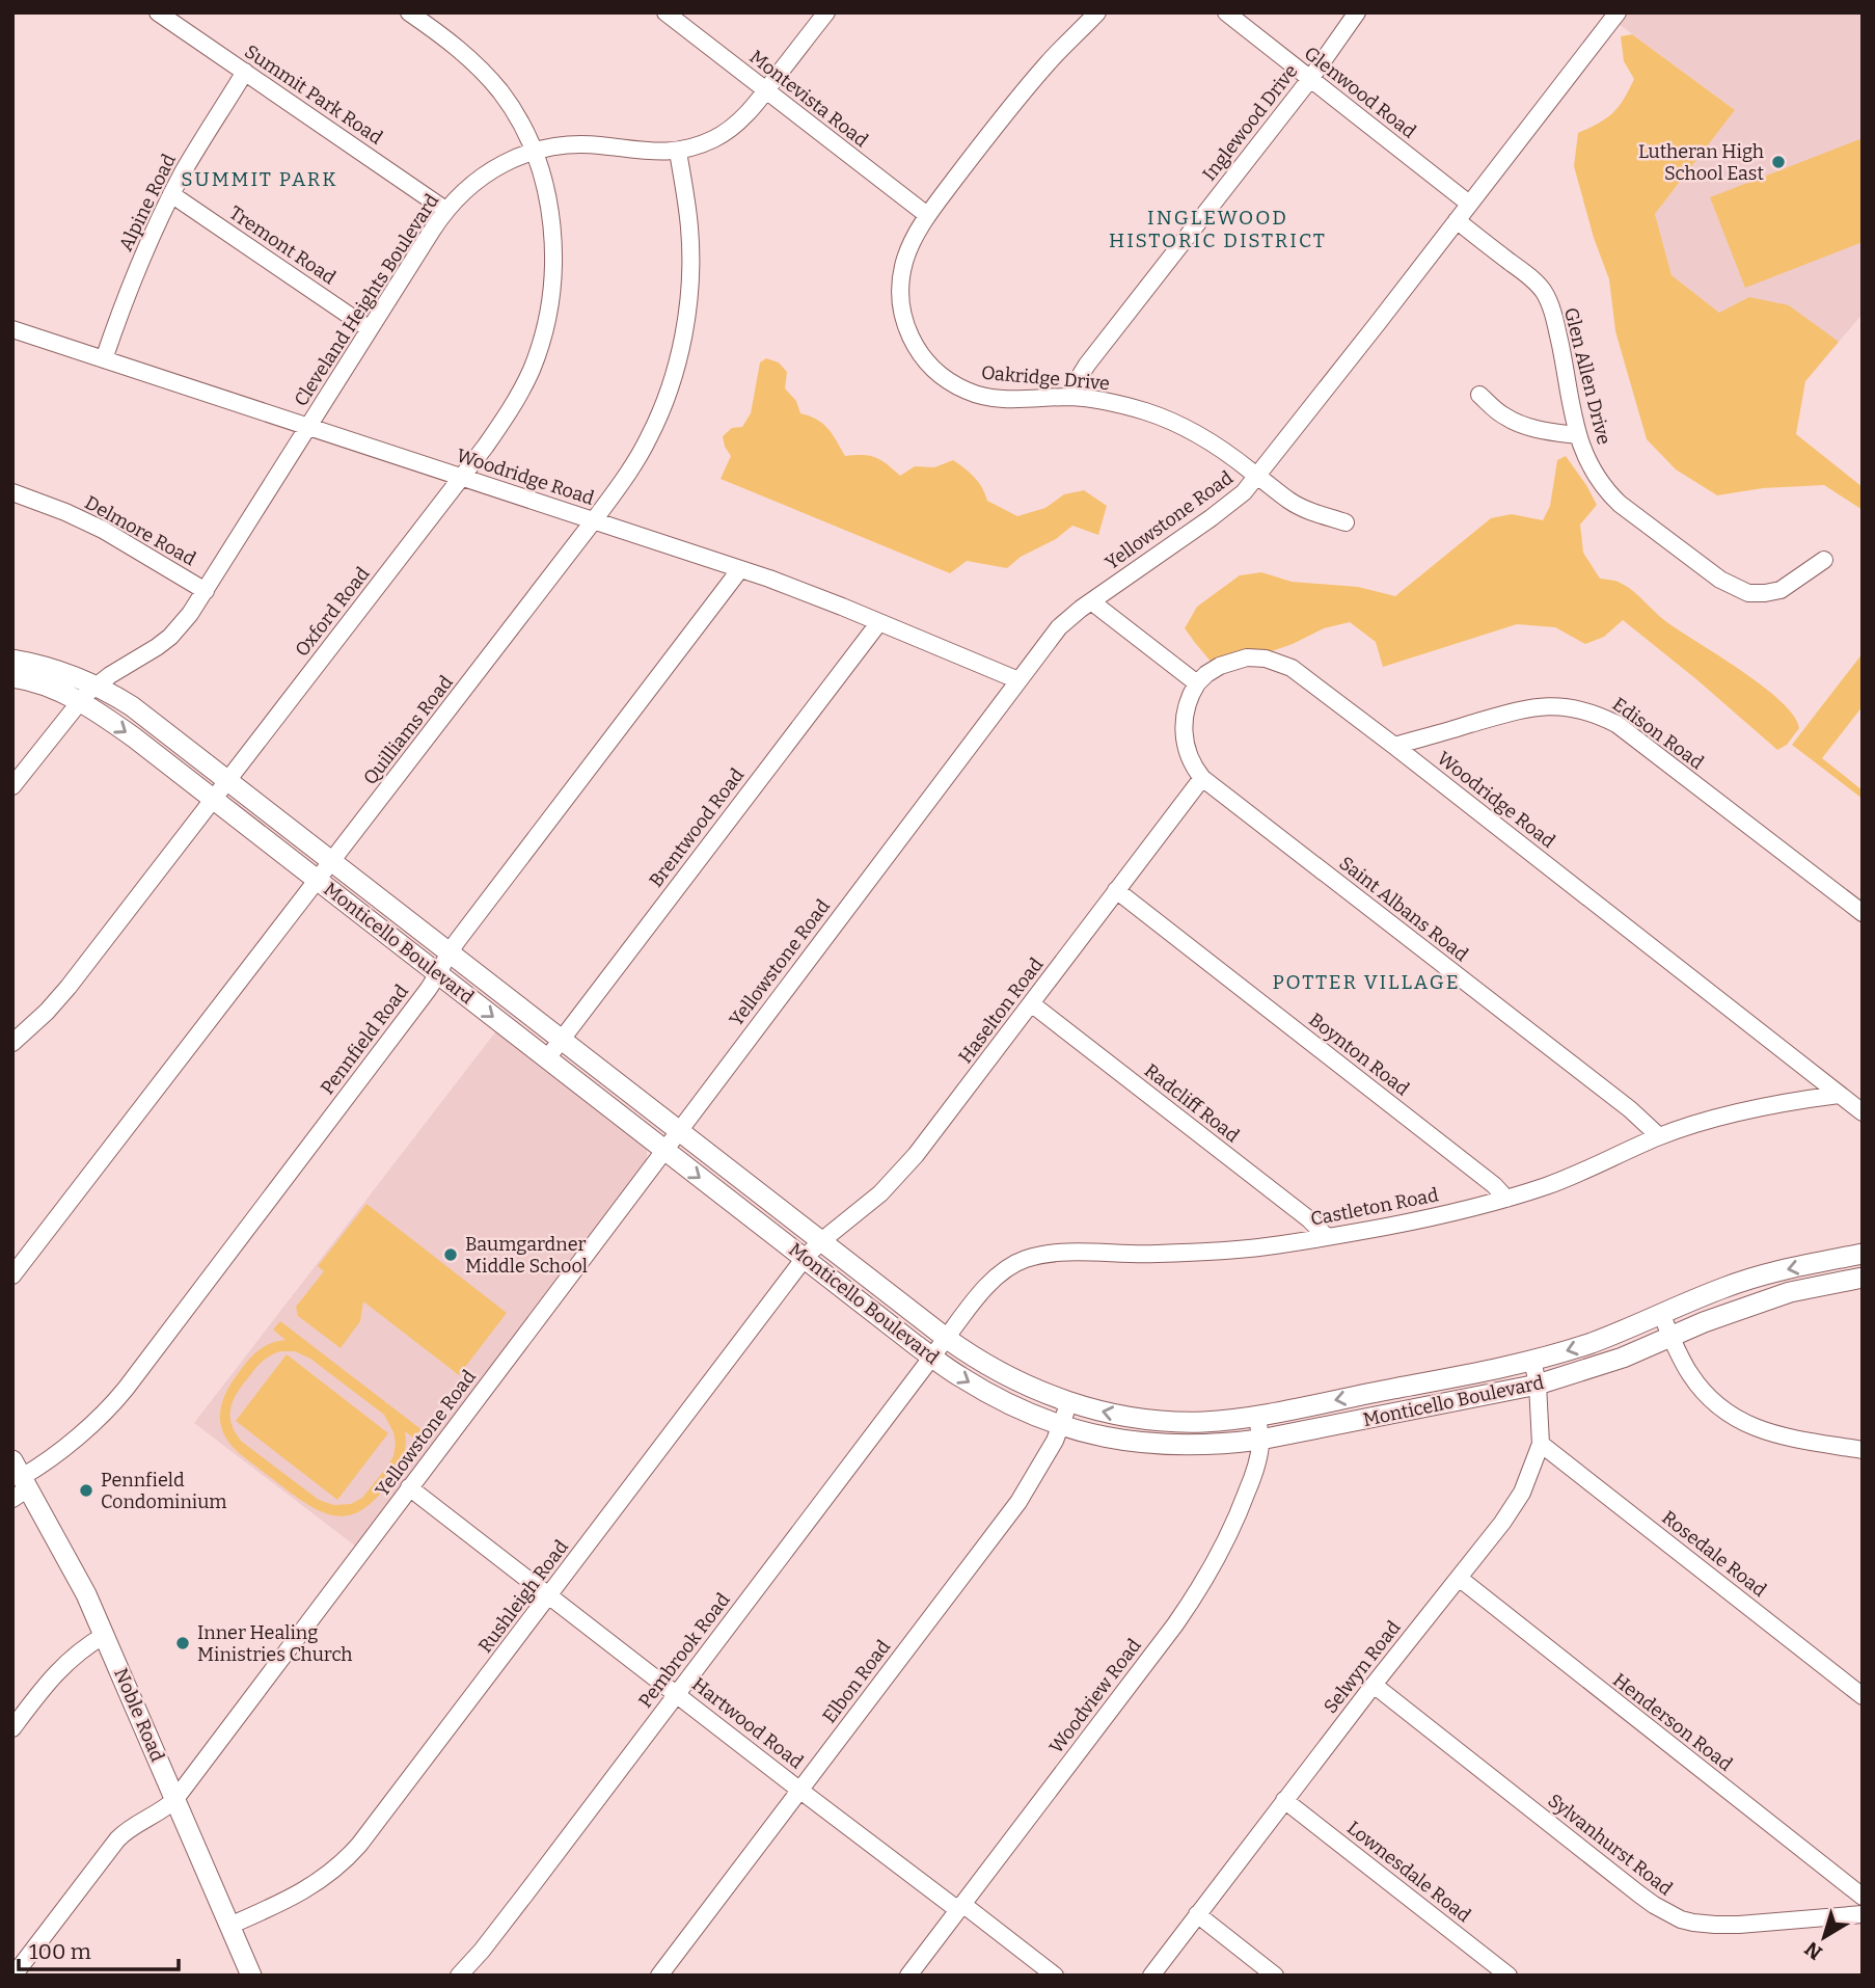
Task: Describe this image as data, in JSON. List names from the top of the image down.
{
  "streets": {
    "main road": ["Monticello Boulevard", "Noble Road"],
    "street": [
      "Glenwood Road",
      "Summit Park Road",
      "Montevista Road",
      "Inglewood Drive",
      "Alpine Road",
      "Tremont Road",
      "Cleveland Heights Boulevard",
      "Glen Allen Drive",
      "Oakridge Drive",
      "Woodridge Road",
      "Yellowstone Road",
      "Delmore Road",
      "Oxford Road",
      "Quilliams Road",
      "Edison Road",
      "Brentwood Road",
      "Saint Albans Road",
      "Haselton Road",
      "Pennfield Road",
      "Boynton Road",
      "Radcliff Road",
      "Castleton Road",
      "Rosedale Road",
      "Rushleigh Road",
      "Pembrook Road",
      "Selwyn Road",
      "Elbon Road",
      "Woodview Road",
      "Henderson Road",
      "Hartwood Road",
      "Sylvanhurst Road",
      "Lownesdale Road"
    ]
  },
  "crossings": [
    ["Glenwood Road", "Inglewood Drive"],
    ["Glenwood Road", "Yellowstone Road"],
    ["Summit Park Road", "Alpine Road"],
    ["Summit Park Road", "Cleveland Heights Boulevard"],
    ["Montevista Road", "Cleveland Heights Boulevard"],
    ["Montevista Road", "Oakridge Drive"],
    ["Inglewood Drive", "Oakridge Drive"],
    ["Alpine Road", "Tremont Road"],
    ["Alpine Road", "Woodridge Road"],
    ["Tremont Road", "Cleveland Heights Boulevard"],
    ["Cleveland Heights Boulevard", "Woodridge Road"],
    ["Cleveland Heights Boulevard", "Delmore Road"],
    ["Cleveland Heights Boulevard", "Oxford Road"],
    ["Cleveland Heights Boulevard", "Quilliams Road"],
    ["Cleveland Heights Boulevard", "Monticello Boulevard"],
    ["Glen Allen Drive", "Yellowstone Road"],
    ["Oakridge Drive", "Yellowstone Road"],
    ["Woodridge Road", "Yellowstone Road"],
    ["Woodridge Road", "Oxford Road"],
    ["Woodridge Road", "Quilliams Road"],
    ["Woodridge Road", "Edison Road"],
    ["Woodridge Road", "Brentwood Road"],
    ["Woodridge Road", "Saint Albans Road"],
    ["Woodridge Road", "Pennfield Road"],
    ["Woodridge Road", "Castleton Road"],
    ["Yellowstone Road", "Monticello Boulevard"],
    ["Yellowstone Road", "Noble Road"],
    ["Yellowstone Road", "Hartwood Road"],
    ["Oxford Road", "Monticello Boulevard"],
    ["Quilliams Road", "Monticello Boulevard"],
    ["Brentwood Road", "Monticello Boulevard"],
    ["Saint Albans Road", "Haselton Road"],
    ["Saint Albans Road", "Castleton Road"],
    ["Monticello Boulevard", "Haselton Road"],
    ["Monticello Boulevard", "Pennfield Road"],
    ["Monticello Boulevard", "Castleton Road"],
    ["Monticello Boulevard", "Rushleigh Road"],
    ["Monticello Boulevard", "Pembrook Road"],
    ["Monticello Boulevard", "Selwyn Road"],
    ["Monticello Boulevard", "Elbon Road"],
    ["Monticello Boulevard", "Woodview Road"],
    ["Haselton Road", "Boynton Road"],
    ["Haselton Road", "Radcliff Road"],
    ["Haselton Road", "Rushleigh Road"],
    ["Pennfield Road", "Noble Road"],
    ["Boynton Road", "Castleton Road"],
    ["Radcliff Road", "Castleton Road"],
    ["Castleton Road", "Pembrook Road"],
    ["Rosedale Road", "Selwyn Road"],
    ["Rushleigh Road", "Noble Road"],
    ["Rushleigh Road", "Hartwood Road"],
    ["Pembrook Road", "Hartwood Road"],
    ["Selwyn Road", "Henderson Road"],
    ["Selwyn Road", "Sylvanhurst Road"],
    ["Selwyn Road", "Lownesdale Road"],
    ["Elbon Road", "Hartwood Road"],
    ["Woodview Road", "Hartwood Road"]
  ],
  "districts": ["SUMMIT PARK", "INGLEWOOD HISTORIC DISTRICT", "POTTER VILLAGE"],
  "places": [
    "Lutheran High School East",
    "Baumgardner Middle School",
    "Pennfield Condominium",
    "Inner Healing Ministries Church"
  ],
  "scale_bar": "100 m",
  "north": "bottom left"
}
